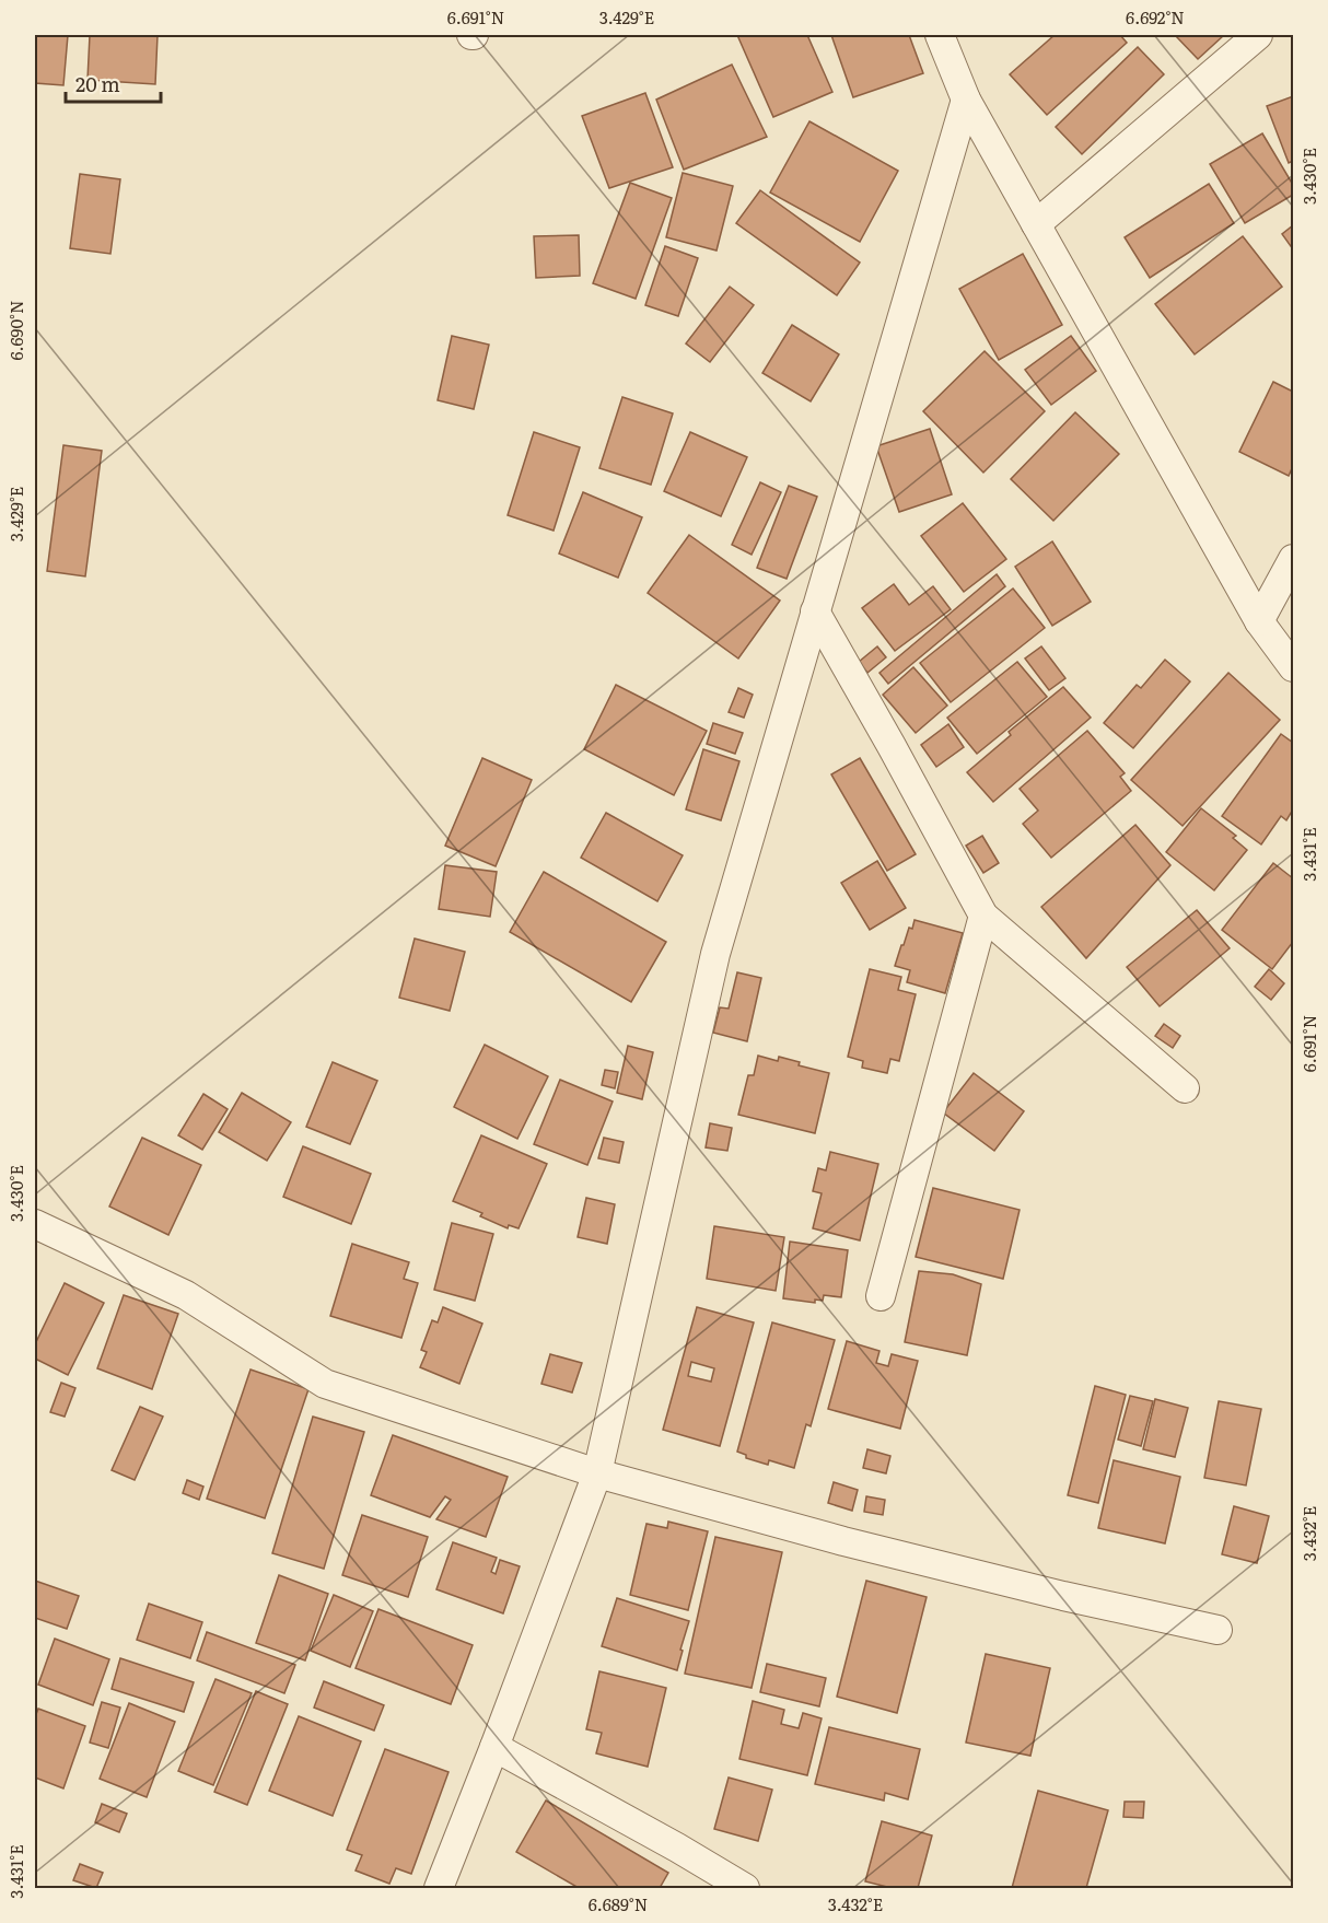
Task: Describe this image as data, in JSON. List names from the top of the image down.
{
  "scale_bar": "20 m",
  "coordinates": [
    "6.691°N",
    "3.429°E",
    "6.692°N",
    "3.430°E",
    "6.690°N",
    "3.431°E",
    "3.432°E",
    "6.689°N"
  ]
}
